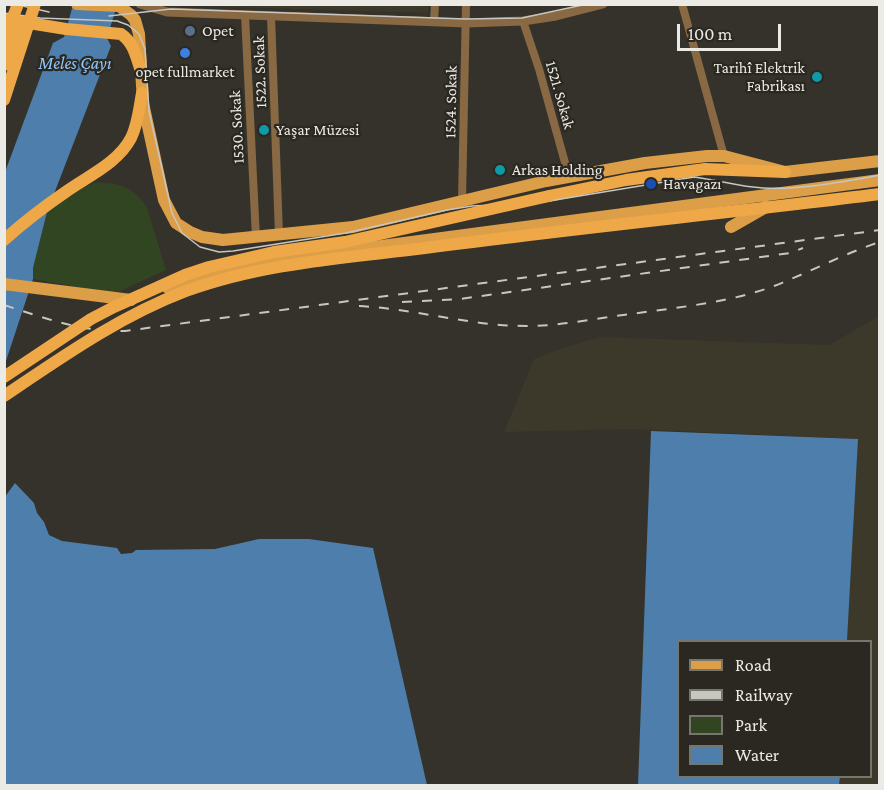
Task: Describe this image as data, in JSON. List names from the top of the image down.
{
  "streets": {
    "street": [
      "1522. Sokak",
      "1521. Sokak",
      "1524. Sokak",
      "1530. Sokak"
    ]
  },
  "water": ["Meles Çayı"],
  "places": [
    "Opet",
    "opet fullmarket",
    "Tarihî Elektrik Fabrikası",
    "Yaşar Müzesi",
    "Arkas Holding",
    "Havagazı"
  ],
  "legend": [
    "Road",
    "Railway",
    "Park",
    "Water"
  ],
  "scale_bar": "100 m"
}
